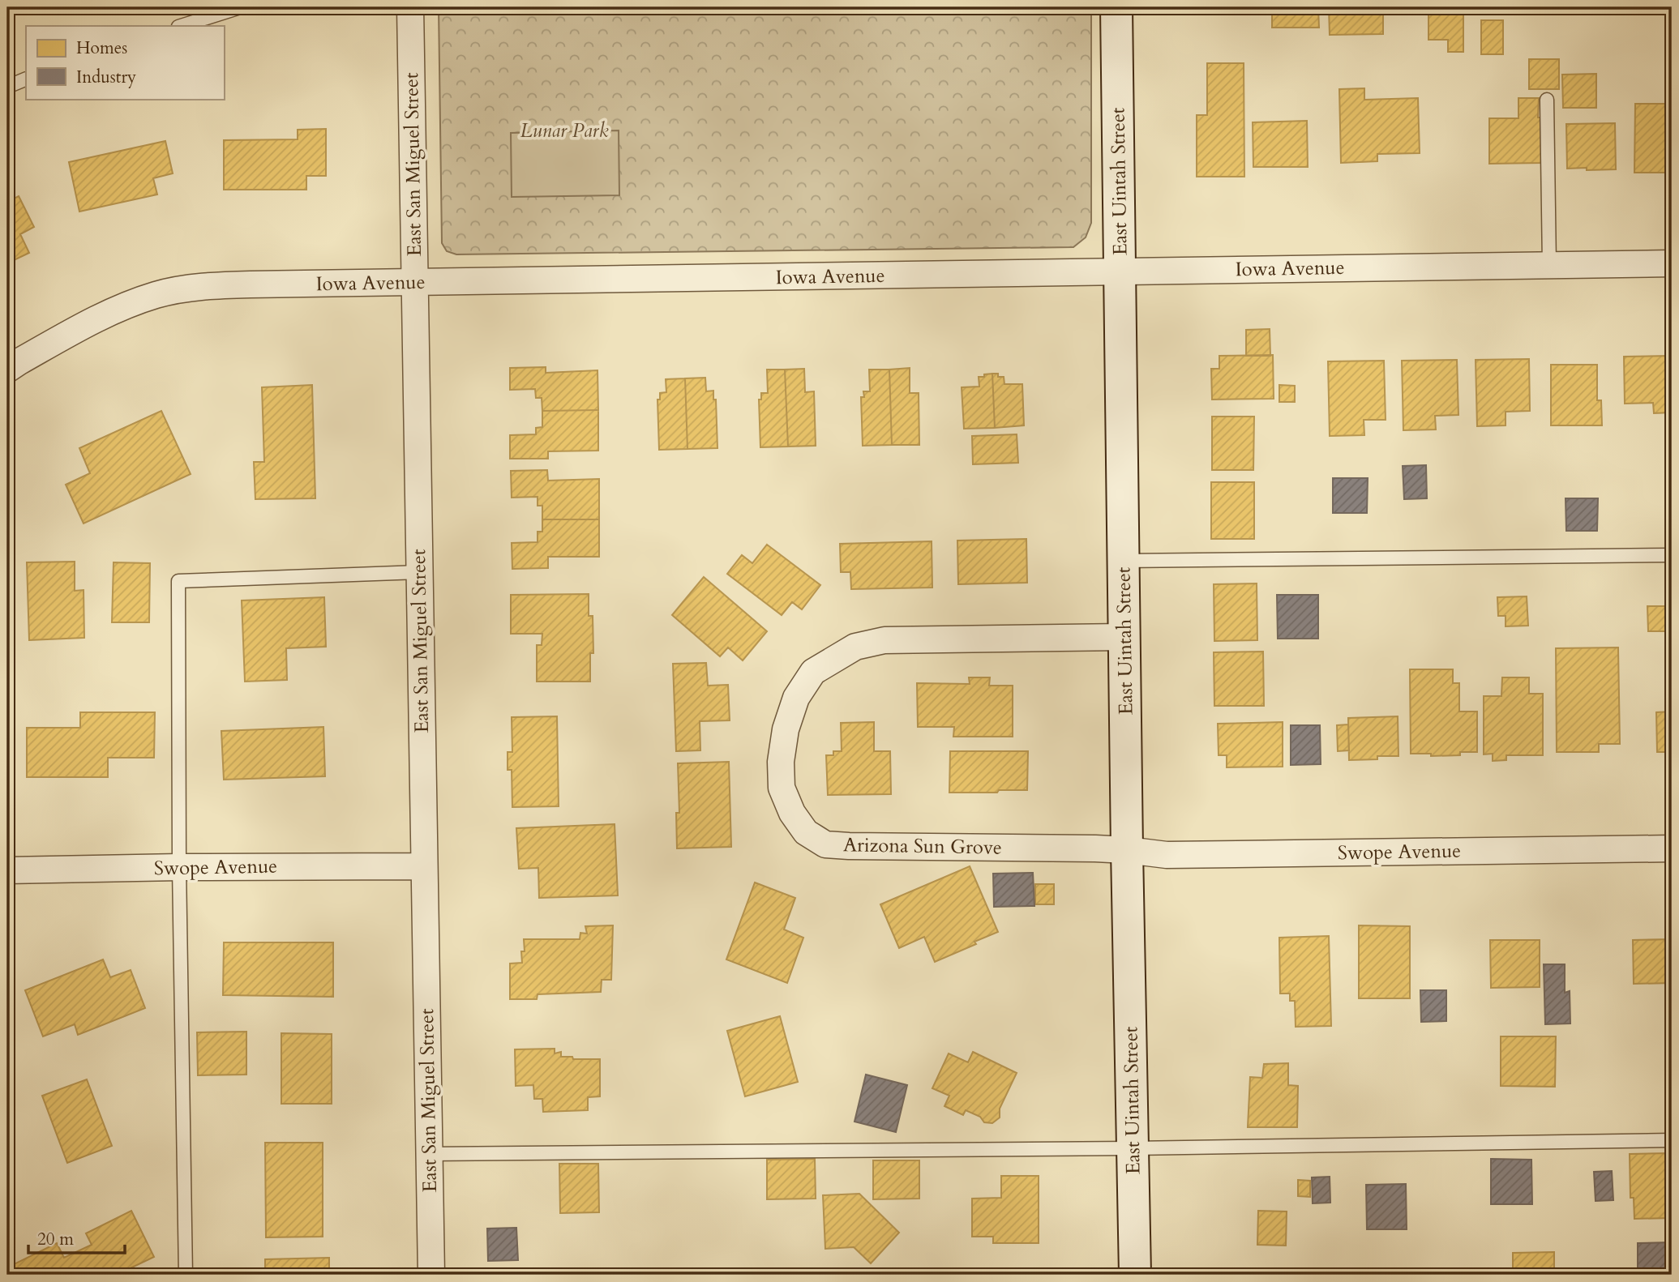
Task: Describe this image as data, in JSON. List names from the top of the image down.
{
  "streets": {
    "main road": ["East Uintah Street"],
    "street": [
      "East San Miguel Street",
      "Iowa Avenue",
      "Arizona Sun Grove",
      "Swope Avenue"
    ]
  },
  "crossings": [
    ["East San Miguel Street", "Iowa Avenue"],
    ["East San Miguel Street", "Swope Avenue"],
    ["East Uintah Street", "Iowa Avenue"],
    ["East Uintah Street", "Arizona Sun Grove"],
    ["East Uintah Street", "Swope Avenue"],
    ["Arizona Sun Grove", "Swope Avenue"]
  ],
  "parks": ["Lunar Park"],
  "legend": ["Homes", "Industry"],
  "scale_bar": "20 m"
}
